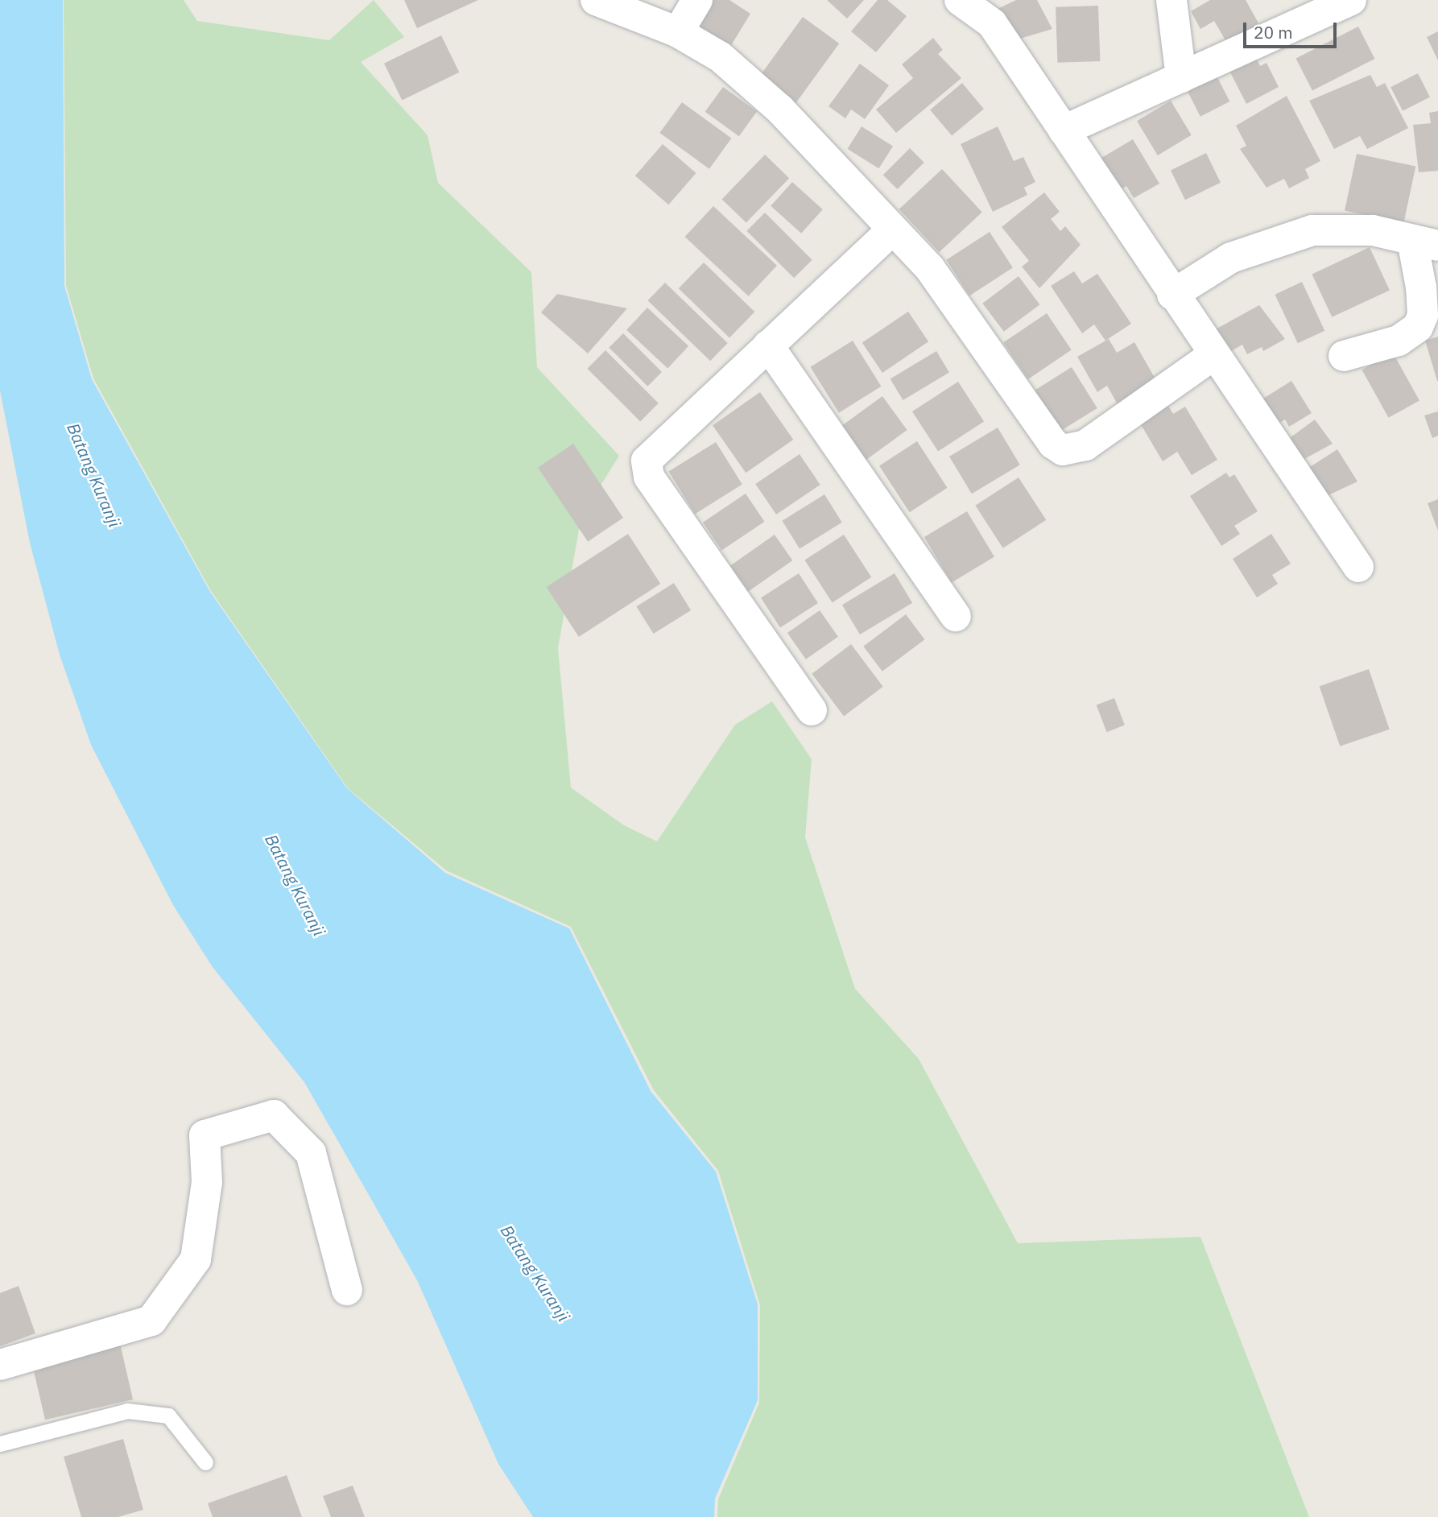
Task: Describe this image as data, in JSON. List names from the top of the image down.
{
  "water": ["Batang Kuranji"],
  "scale_bar": "20 m"
}
